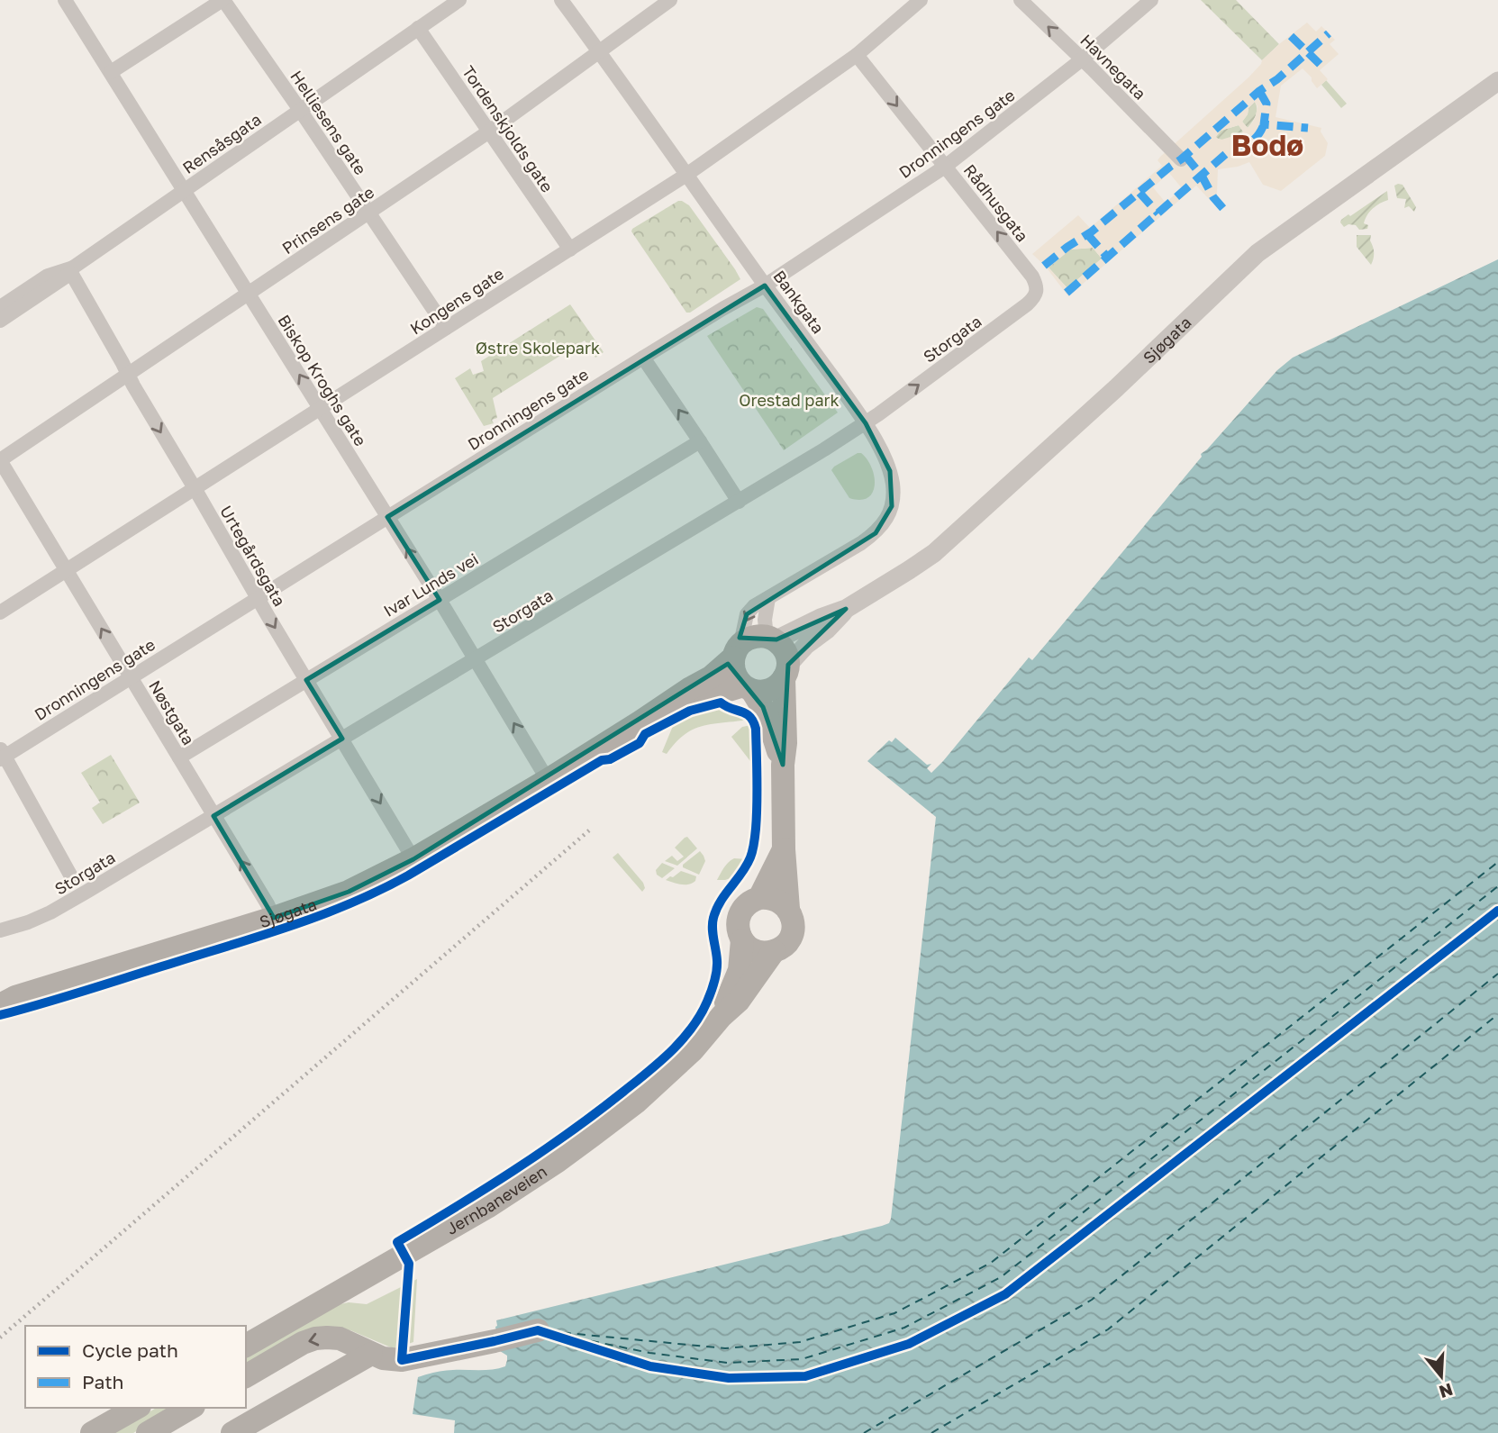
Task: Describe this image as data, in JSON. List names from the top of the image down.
{
  "streets": {
    "highway": ["Sjøgata", "Jernbaneveien"],
    "street": [
      "Havnegata",
      "Helliesens gate",
      "Tordenskjolds gate",
      "Dronningens gate",
      "Rensåsgata",
      "Rådhusgata",
      "Prinsens gate",
      "Kongens gate",
      "Bankgata",
      "Storgata",
      "Biskop Kroghs gate",
      "Urtegårdsgata",
      "Ivar Lunds vei",
      "Nøstgata"
    ]
  },
  "crossings": [
    ["Havnegata", "Dronningens gate"],
    ["Helliesens gate", "Rensåsgata"],
    ["Helliesens gate", "Prinsens gate"],
    ["Helliesens gate", "Kongens gate"],
    ["Tordenskjolds gate", "Rensåsgata"],
    ["Tordenskjolds gate", "Prinsens gate"],
    ["Tordenskjolds gate", "Kongens gate"],
    ["Dronningens gate", "Rådhusgata"],
    ["Dronningens gate", "Bankgata"],
    ["Dronningens gate", "Biskop Kroghs gate"],
    ["Dronningens gate", "Urtegårdsgata"],
    ["Dronningens gate", "Nøstgata"],
    ["Rensåsgata", "Biskop Kroghs gate"],
    ["Rensåsgata", "Urtegårdsgata"],
    ["Rådhusgata", "Kongens gate"],
    ["Rådhusgata", "Storgata"],
    ["Prinsens gate", "Bankgata"],
    ["Prinsens gate", "Biskop Kroghs gate"],
    ["Prinsens gate", "Urtegårdsgata"],
    ["Prinsens gate", "Nøstgata"],
    ["Kongens gate", "Bankgata"],
    ["Kongens gate", "Biskop Kroghs gate"],
    ["Kongens gate", "Urtegårdsgata"],
    ["Kongens gate", "Nøstgata"],
    ["Bankgata", "Storgata"],
    ["Bankgata", "Sjøgata"],
    ["Bankgata", "Jernbaneveien"],
    ["Storgata", "Biskop Kroghs gate"],
    ["Storgata", "Urtegårdsgata"],
    ["Storgata", "Nøstgata"],
    ["Sjøgata", "Biskop Kroghs gate"],
    ["Sjøgata", "Urtegårdsgata"],
    ["Sjøgata", "Nøstgata"],
    ["Sjøgata", "Jernbaneveien"],
    ["Biskop Kroghs gate", "Ivar Lunds vei"],
    ["Urtegårdsgata", "Ivar Lunds vei"],
    ["Ivar Lunds vei", "Nøstgata"]
  ],
  "one_way": [
    "Havnegata",
    "Biskop Kroghs gate",
    "Urtegårdsgata",
    "Nøstgata"
  ],
  "districts": ["Bodø"],
  "parks": ["Østre Skolepark", "Orestad park"],
  "legend": ["Cycle path", "Path"],
  "north": "bottom"
}
